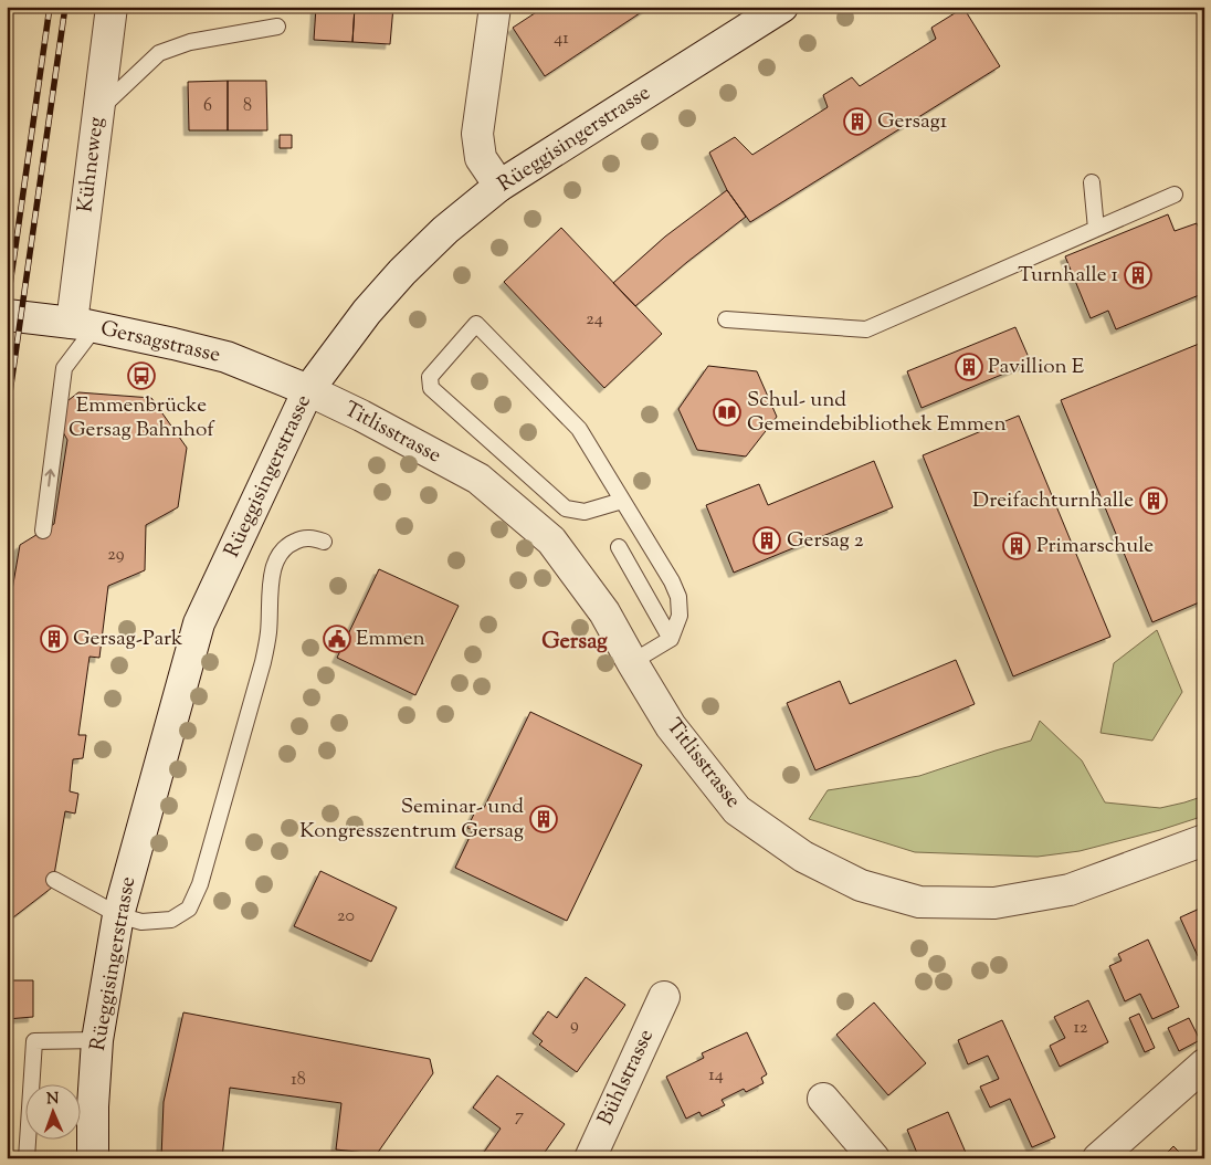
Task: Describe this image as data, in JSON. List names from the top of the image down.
{
  "streets": {
    "street": [
      "Rüeggisingerstrasse",
      "Kühneweg",
      "Gersagstrasse",
      "Titlisstrasse",
      "Bühlstrasse"
    ]
  },
  "crossings": [
    ["Rüeggisingerstrasse", "Gersagstrasse"],
    ["Rüeggisingerstrasse", "Titlisstrasse"],
    ["Kühneweg", "Gersagstrasse"],
    ["Gersagstrasse", "Titlisstrasse"]
  ],
  "districts": ["Gersag"],
  "places": {
    "building": [
      "Gersag1",
      "Turnhalle 1",
      "Pavillion E",
      "Dreifachturnhalle",
      "Gersag 2",
      "Primarschule",
      "Gersag-Park",
      "Seminar- und Kongresszentrum Gersag"
    ],
    "bus stop": ["Emmenbrücke Gersag Bahnhof"],
    "library": ["Schul- und Gemeindebibliothek Emmen"],
    "public building": ["Emmen"]
  },
  "house_numbers": [
    "41",
    "6",
    "8",
    "24",
    "29",
    "20",
    "9",
    "12",
    "14",
    "18",
    "7"
  ],
  "north": "top"
}
